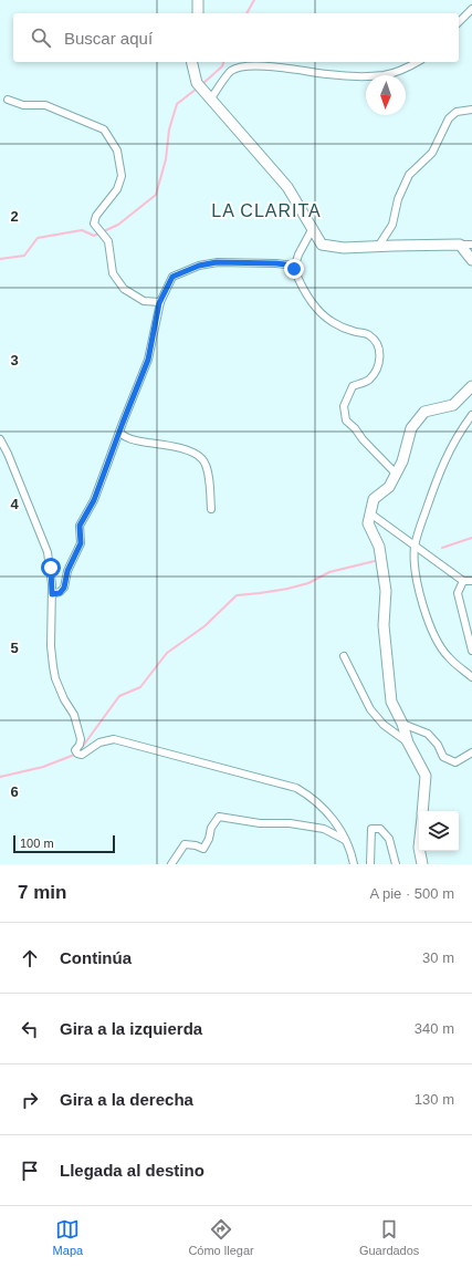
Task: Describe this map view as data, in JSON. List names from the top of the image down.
{
  "districts": ["LA CLARITA"],
  "scale_bar": "100 m",
  "north": "bottom",
  "page": {
    "search": "Buscar aquí",
    "scale": "100 m",
    "heading": ["7 min", "A pie · 500 m"],
    "list": [
      ["Continúa", "30 m"],
      ["Gira a la izquierda", "340 m"],
      ["Gira a la derecha", "130 m"],
      "Llegada al destino"
    ],
    "nav": ["Mapa", "Cómo llegar", "Guardados"]
  },
  "grid": {
    "rows": [
      "2",
      "3",
      "4",
      "5",
      "6"
    ]
  }
}
